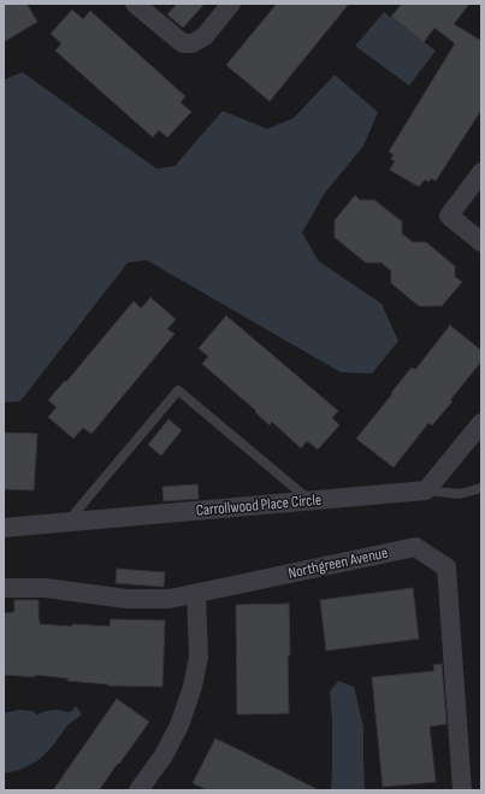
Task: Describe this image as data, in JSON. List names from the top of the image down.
{
  "streets": {
    "street": ["Carrollwood Place Circle", "Northgreen Avenue"]
  }
}
